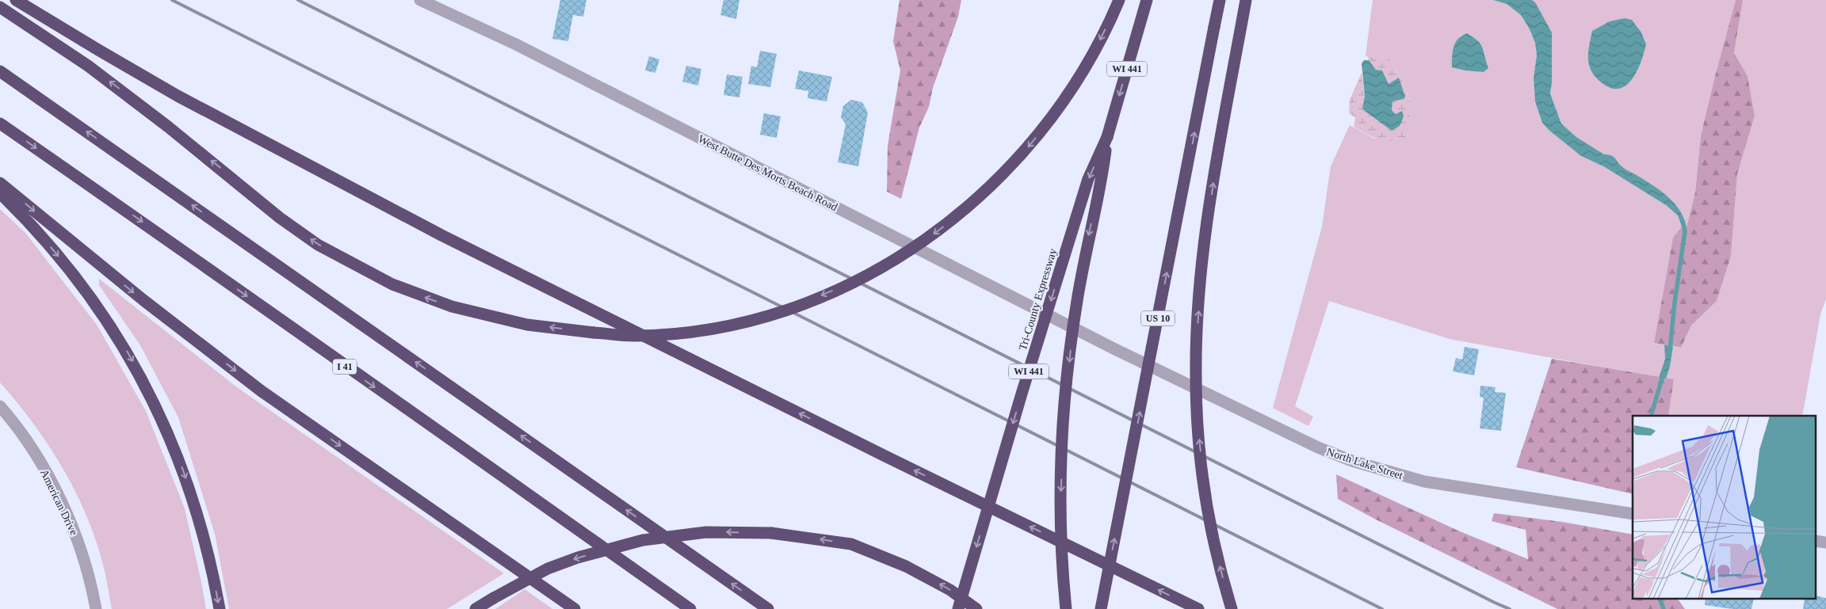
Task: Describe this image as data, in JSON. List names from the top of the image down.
{
  "streets": {
    "highway": [
      "WI 441",
      "Tri-County Expressway",
      "US 10",
      "I 41"
    ],
    "street": ["West Butte Des Morts Beach Road", "North Lake Street", "American Drive"]
  },
  "crossings": [
    ["West Butte Des Morts Beach Road", "North Lake Street"]
  ]
}
